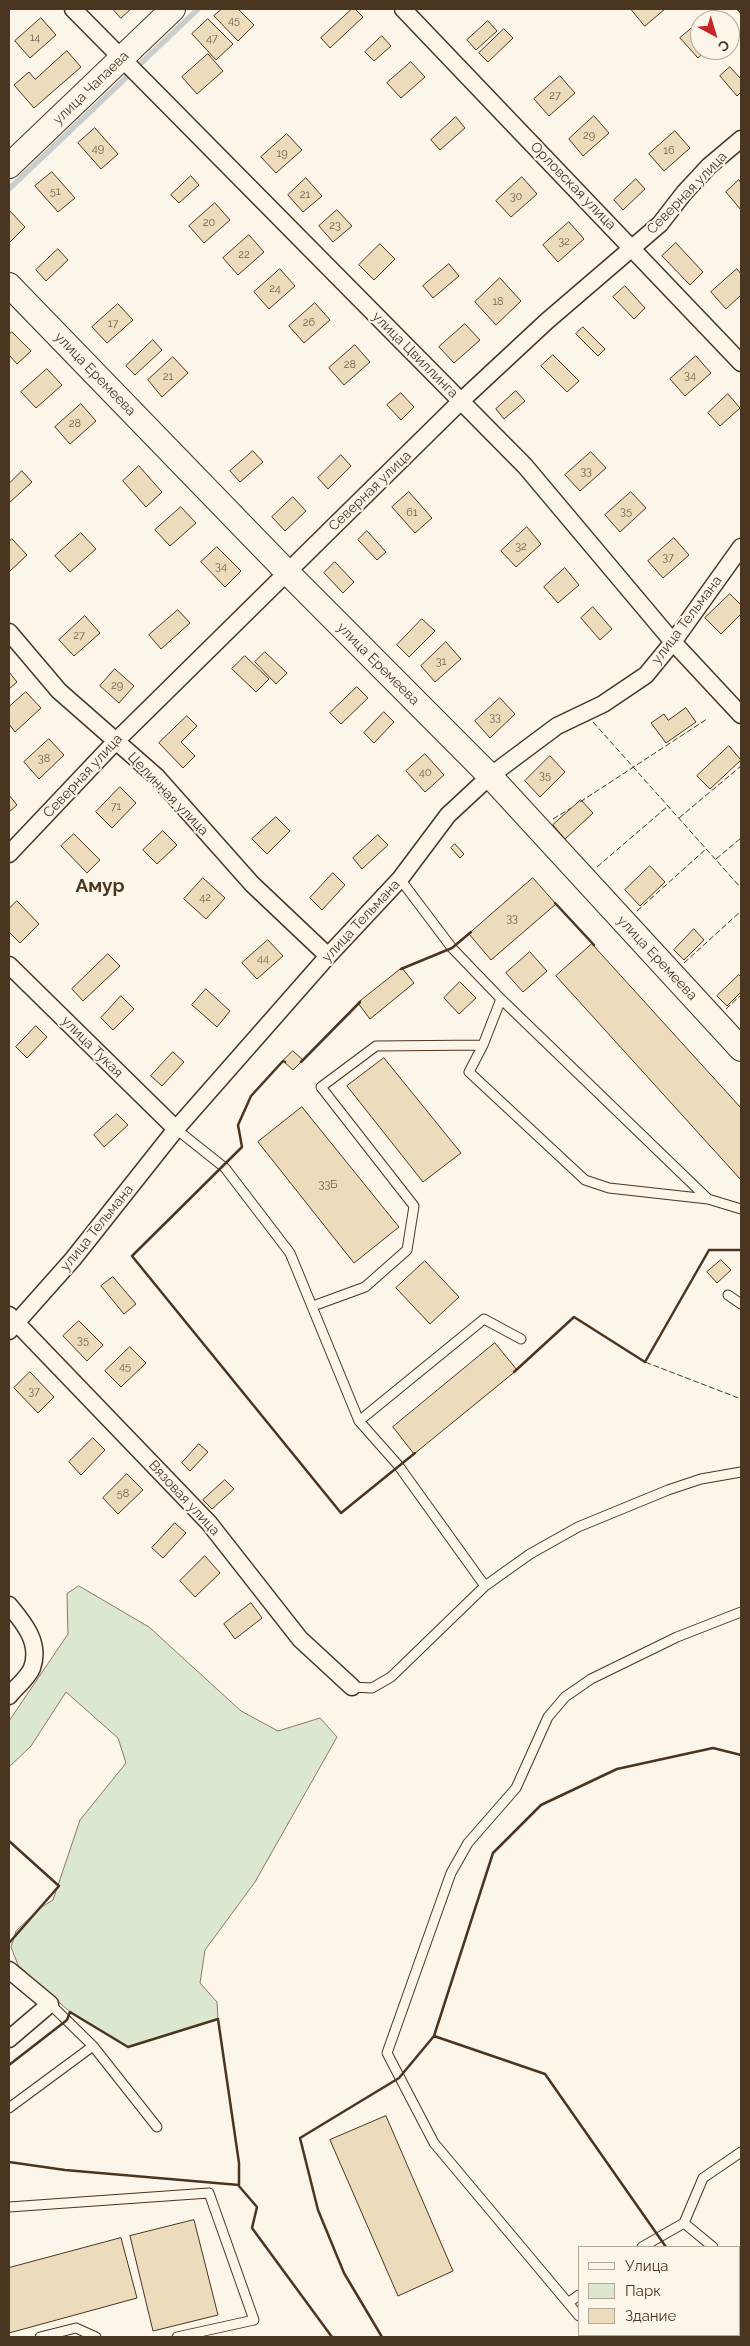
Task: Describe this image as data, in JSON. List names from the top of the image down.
{
  "streets": {
    "street": [
      "улица Чапаева",
      "Орловская улица",
      "Северная улица",
      "улица Цвиллинга",
      "улица Еремеева",
      "улица Тельмана",
      "Целинная улица",
      "улица Тукая",
      "Вязовая улица"
    ]
  },
  "crossings": [
    ["улица Чапаева", "улица Цвиллинга"],
    ["Орловская улица", "Северная улица"],
    ["Северная улица", "улица Цвиллинга"],
    ["Северная улица", "улица Еремеева"],
    ["Северная улица", "Целинная улица"],
    ["улица Цвиллинга", "улица Тельмана"],
    ["улица Еремеева", "улица Тельмана"],
    ["улица Тельмана", "Целинная улица"],
    ["улица Тельмана", "улица Тукая"],
    ["улица Тельмана", "Вязовая улица"]
  ],
  "districts": ["Амур"],
  "house_numbers": [
    "45",
    "14",
    "47",
    "27",
    "29",
    "49",
    "16",
    "19",
    "51",
    "21",
    "30",
    "20",
    "23",
    "32",
    "22",
    "24",
    "18",
    "26",
    "17",
    "28",
    "34",
    "21",
    "28",
    "33",
    "35",
    "61",
    "32",
    "37",
    "34",
    "27",
    "31",
    "29",
    "33",
    "38",
    "40",
    "35",
    "71",
    "42",
    "33",
    "44",
    "33Б",
    "35",
    "45",
    "37",
    "58"
  ],
  "legend": ["Улица", "Парк", "Здание"],
  "north": "bottom right"
}
